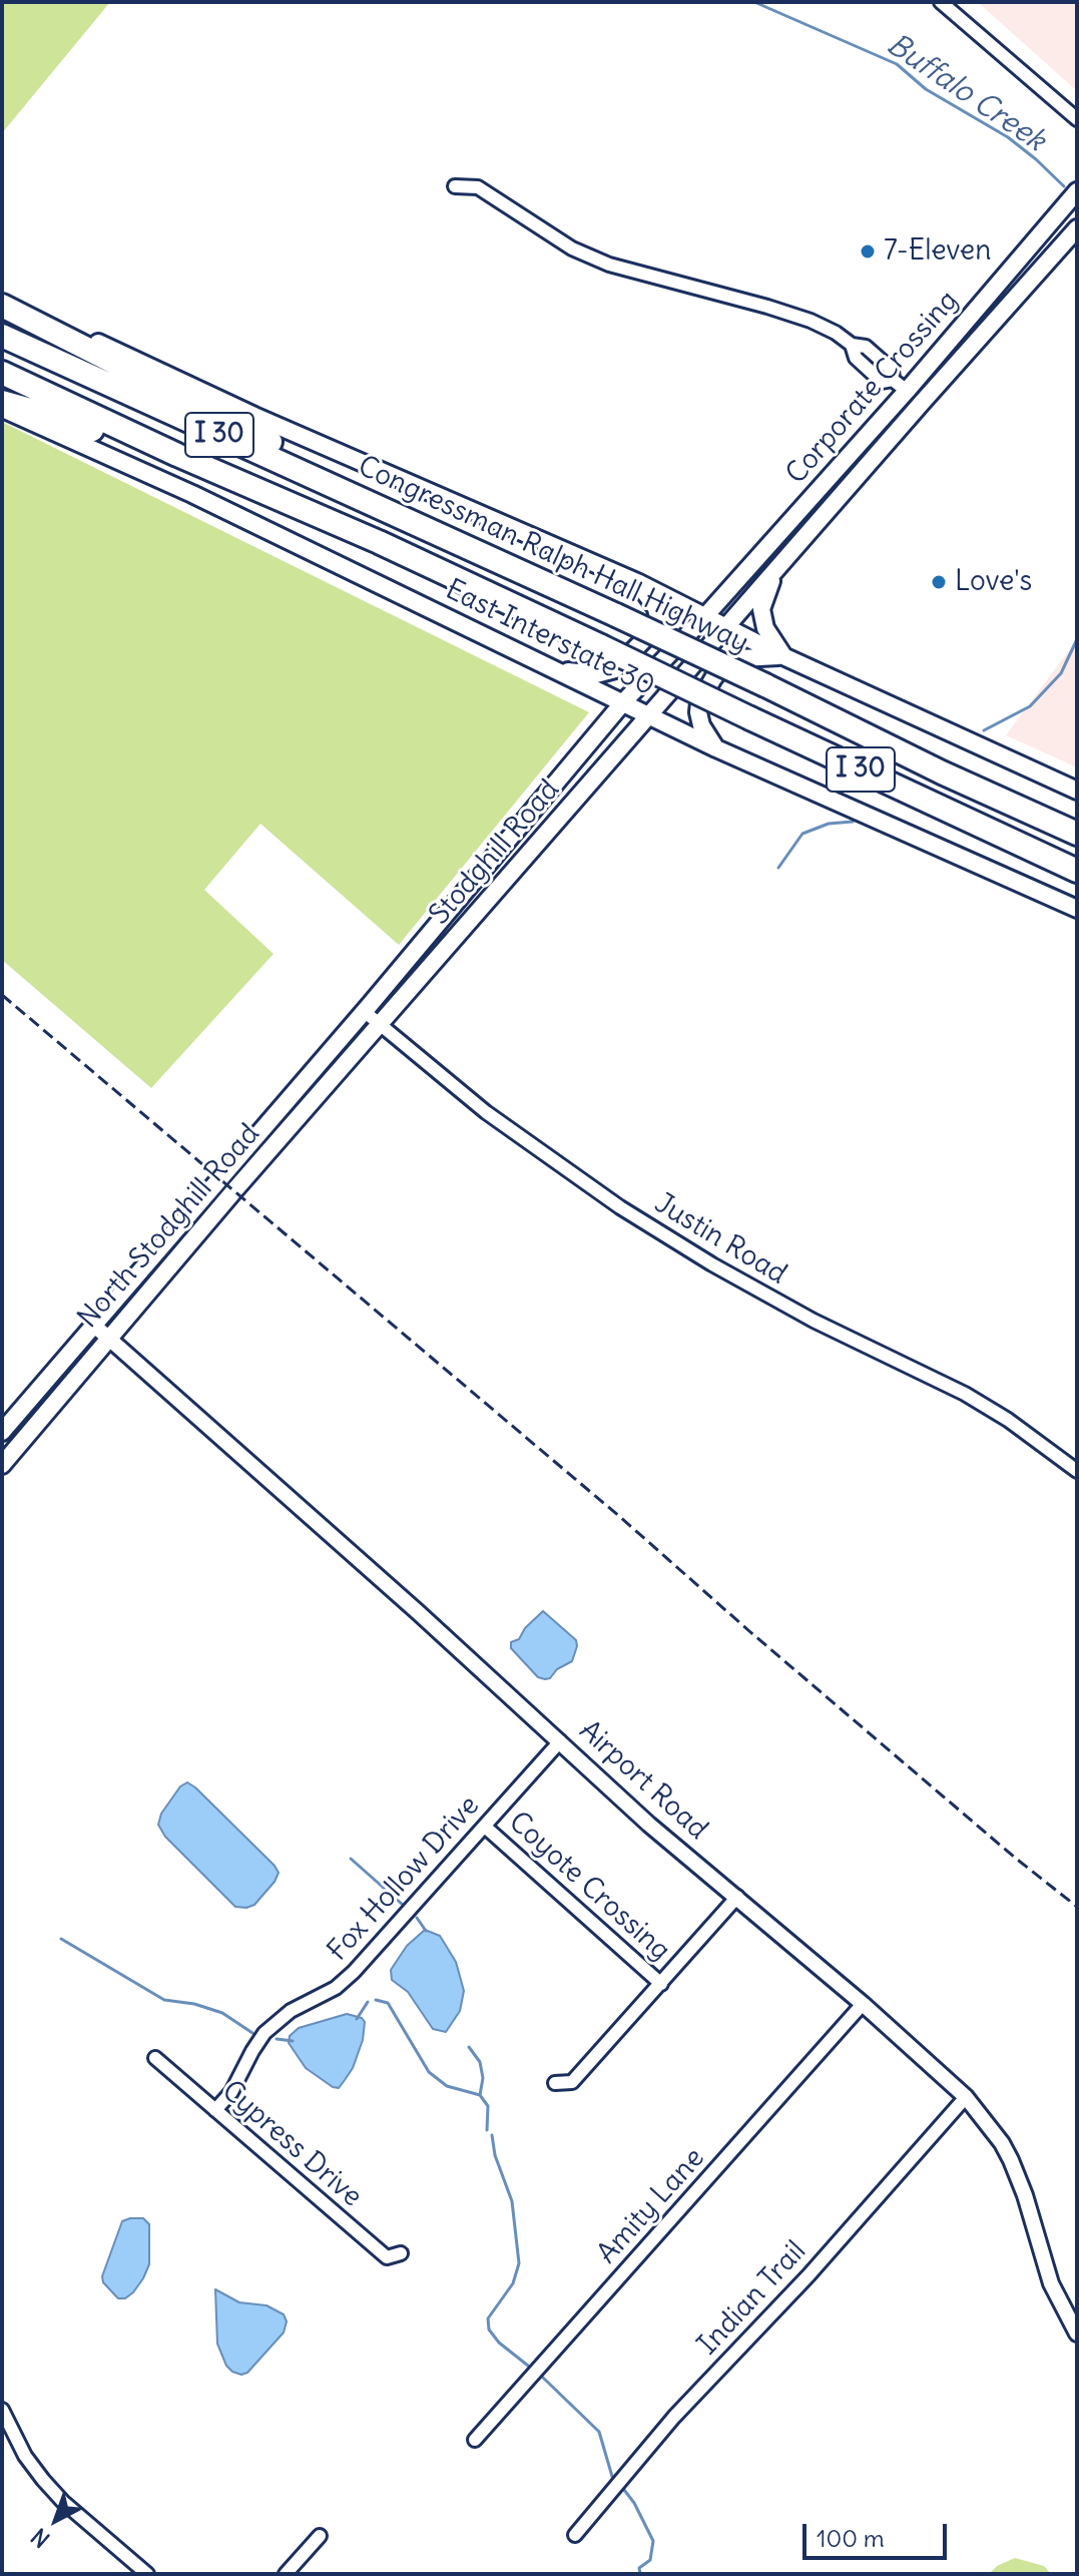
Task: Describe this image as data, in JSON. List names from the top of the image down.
{
  "streets": {
    "highway": ["I 30", "Congressman Ralph Hall Highway"],
    "main road": [
      "Corporate Crossing",
      "East Interstate 30",
      "Stodghill Road",
      "North Stodghill Road"
    ],
    "street": [
      "Justin Road",
      "Airport Road",
      "Fox Hollow Drive",
      "Coyote Crossing",
      "Cypress Drive",
      "Amity Lane",
      "Indian Trail"
    ]
  },
  "crossings": [
    ["Corporate Crossing", "East Interstate 30"],
    ["Corporate Crossing", "Stodghill Road"],
    ["East Interstate 30", "Stodghill Road"],
    ["Stodghill Road", "North Stodghill Road"],
    ["Stodghill Road", "Justin Road"],
    ["North Stodghill Road", "Justin Road"],
    ["North Stodghill Road", "Airport Road"],
    ["Airport Road", "Fox Hollow Drive"],
    ["Airport Road", "Amity Lane"],
    ["Airport Road", "Indian Trail"],
    ["Fox Hollow Drive", "Coyote Crossing"],
    ["Fox Hollow Drive", "Cypress Drive"]
  ],
  "water": ["Buffalo Creek"],
  "places": ["7-Eleven", "Love's"],
  "scale_bar": "100 m",
  "north": "bottom left"
}
